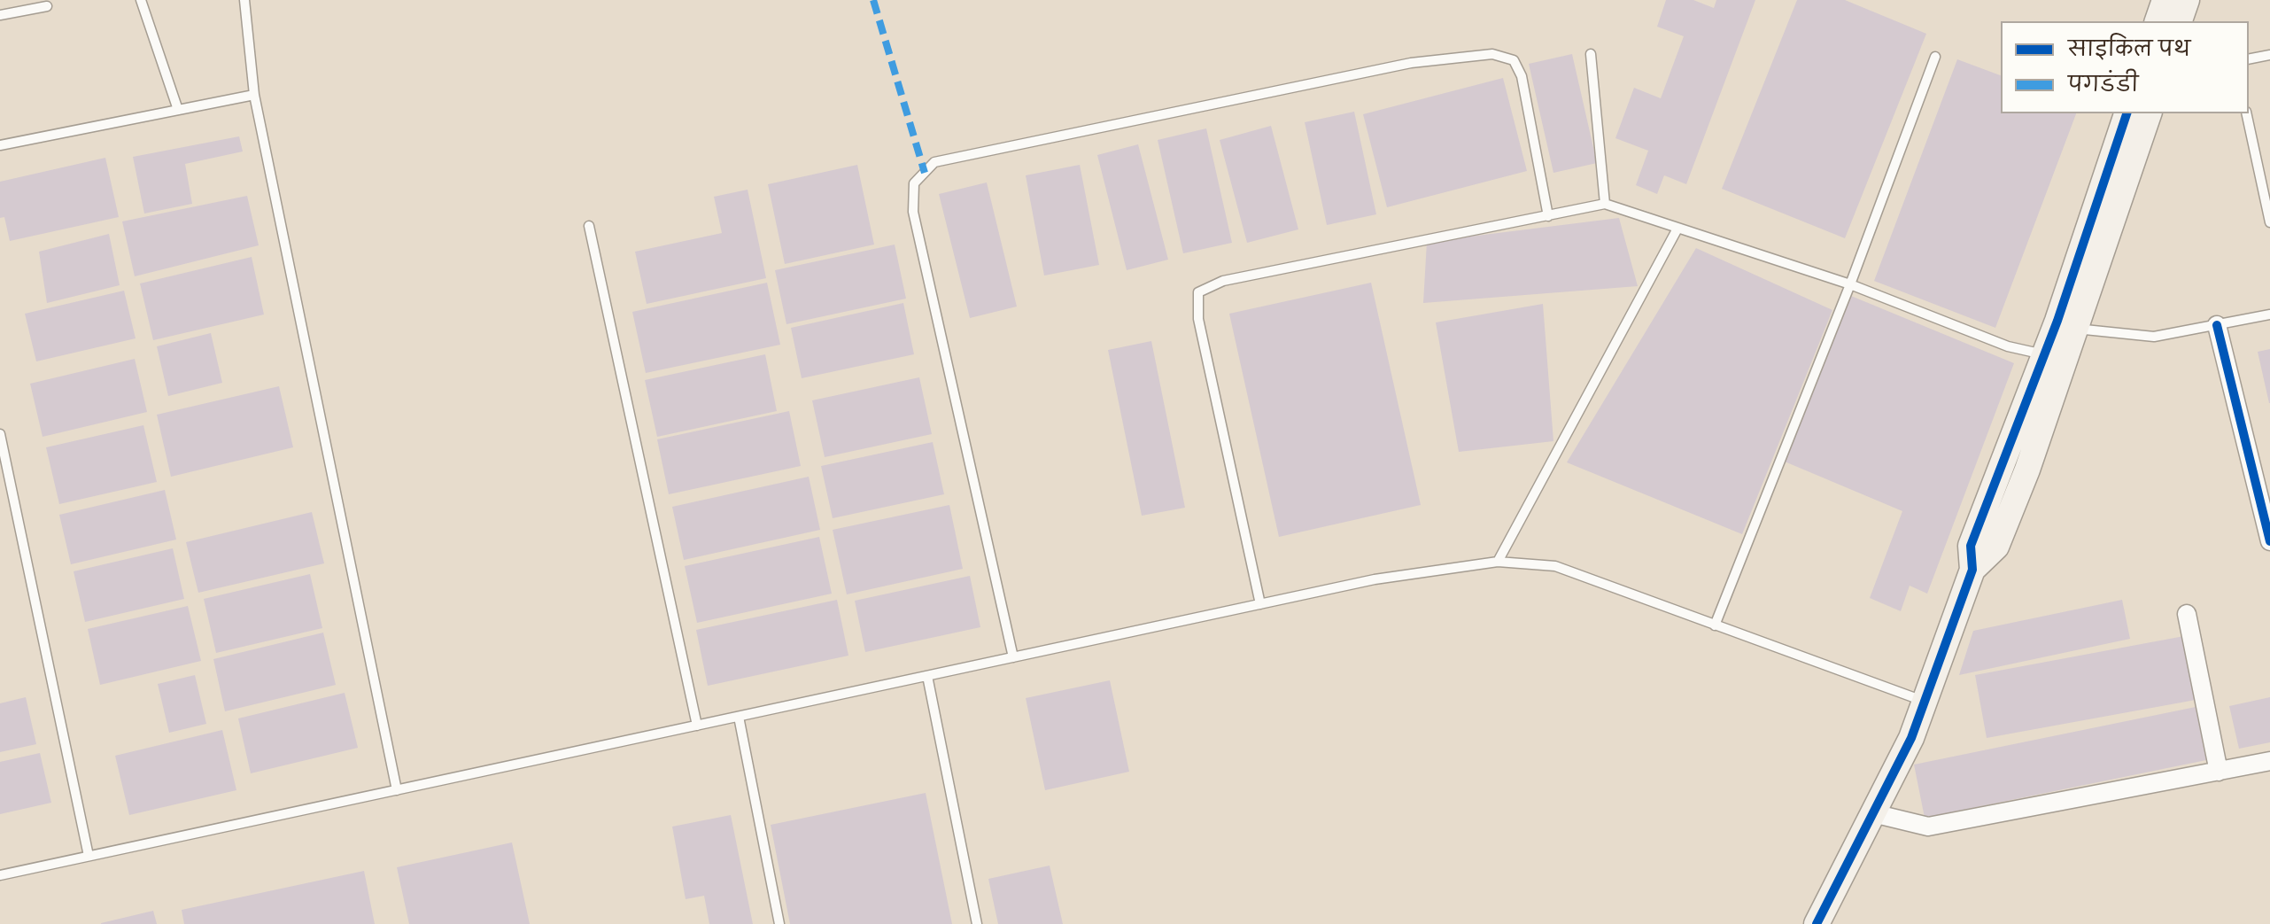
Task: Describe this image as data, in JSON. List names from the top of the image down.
{
  "legend": ["साइकिल पथ", "पगडंडी"]
}
